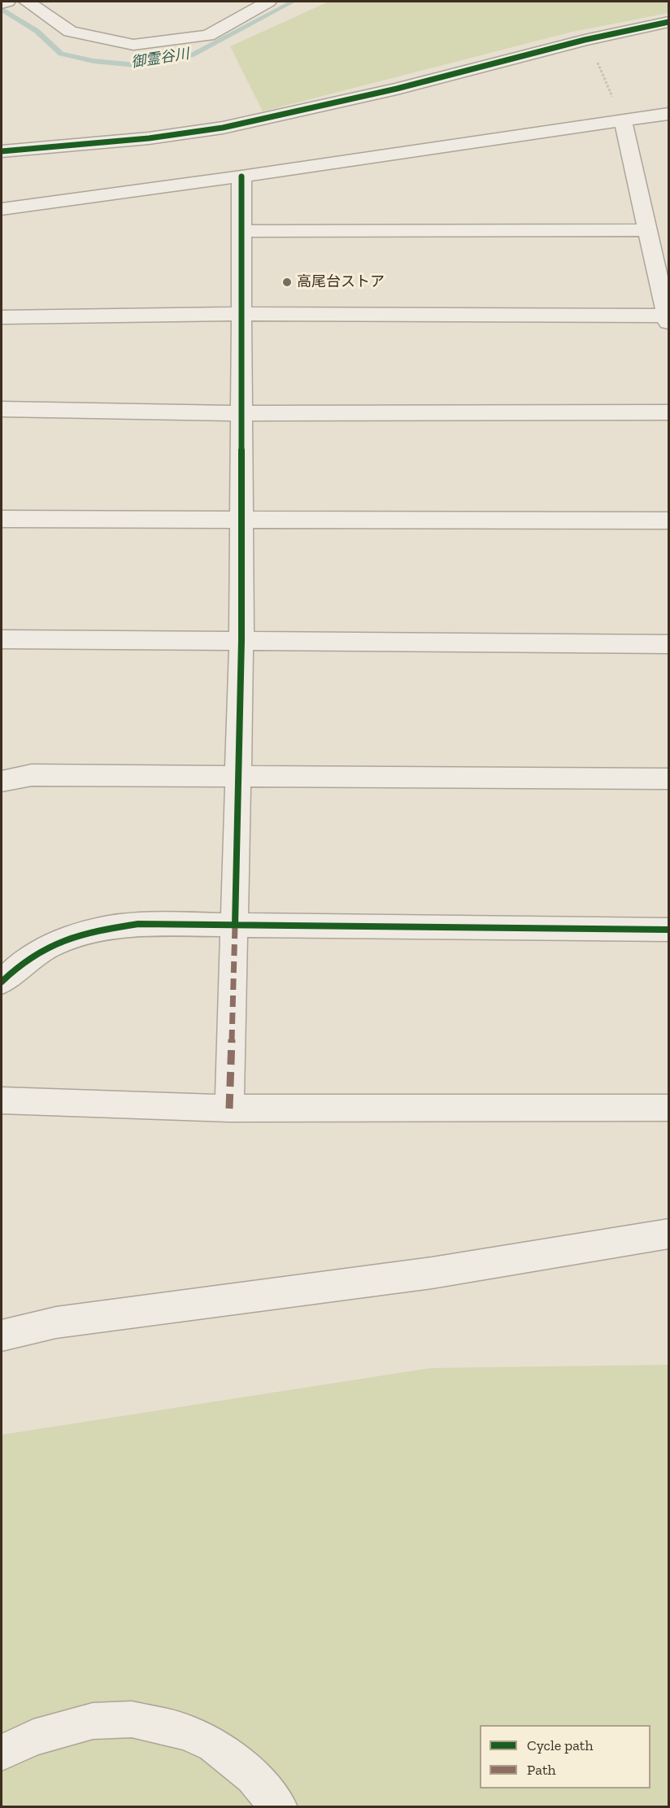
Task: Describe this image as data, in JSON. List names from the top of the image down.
{
  "water": ["御霊谷川"],
  "places": ["高尾台ストア"],
  "legend": ["Cycle path", "Path"]
}
